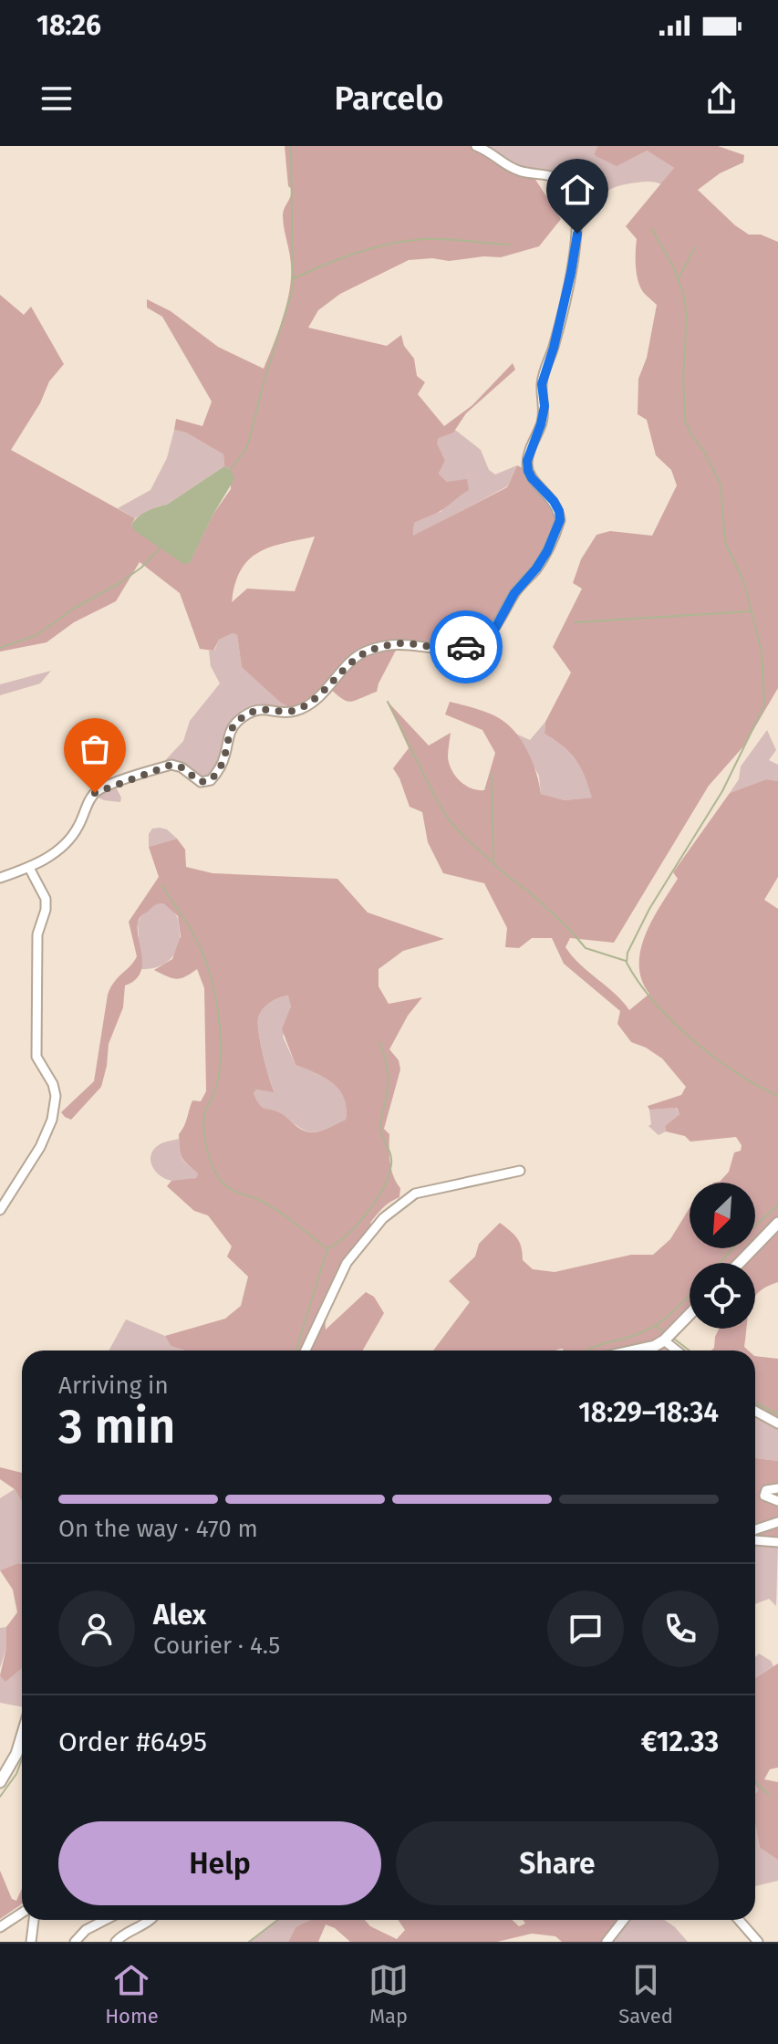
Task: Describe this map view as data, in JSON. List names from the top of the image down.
{
  "north": "bottom left",
  "page": {
    "status": "18:26",
    "header": "Parcelo",
    "heading": ["3 min", "Arriving in", "18:29–18:34"],
    "panel": [
      "Alex",
      "Courier · 4.5",
      "Order #6495",
      "€12.33"
    ],
    "bar": "On the way · 470 m",
    "buttons": ["Help", "Share"],
    "tabs": ["Home", "Map", "Saved"]
  }
}
